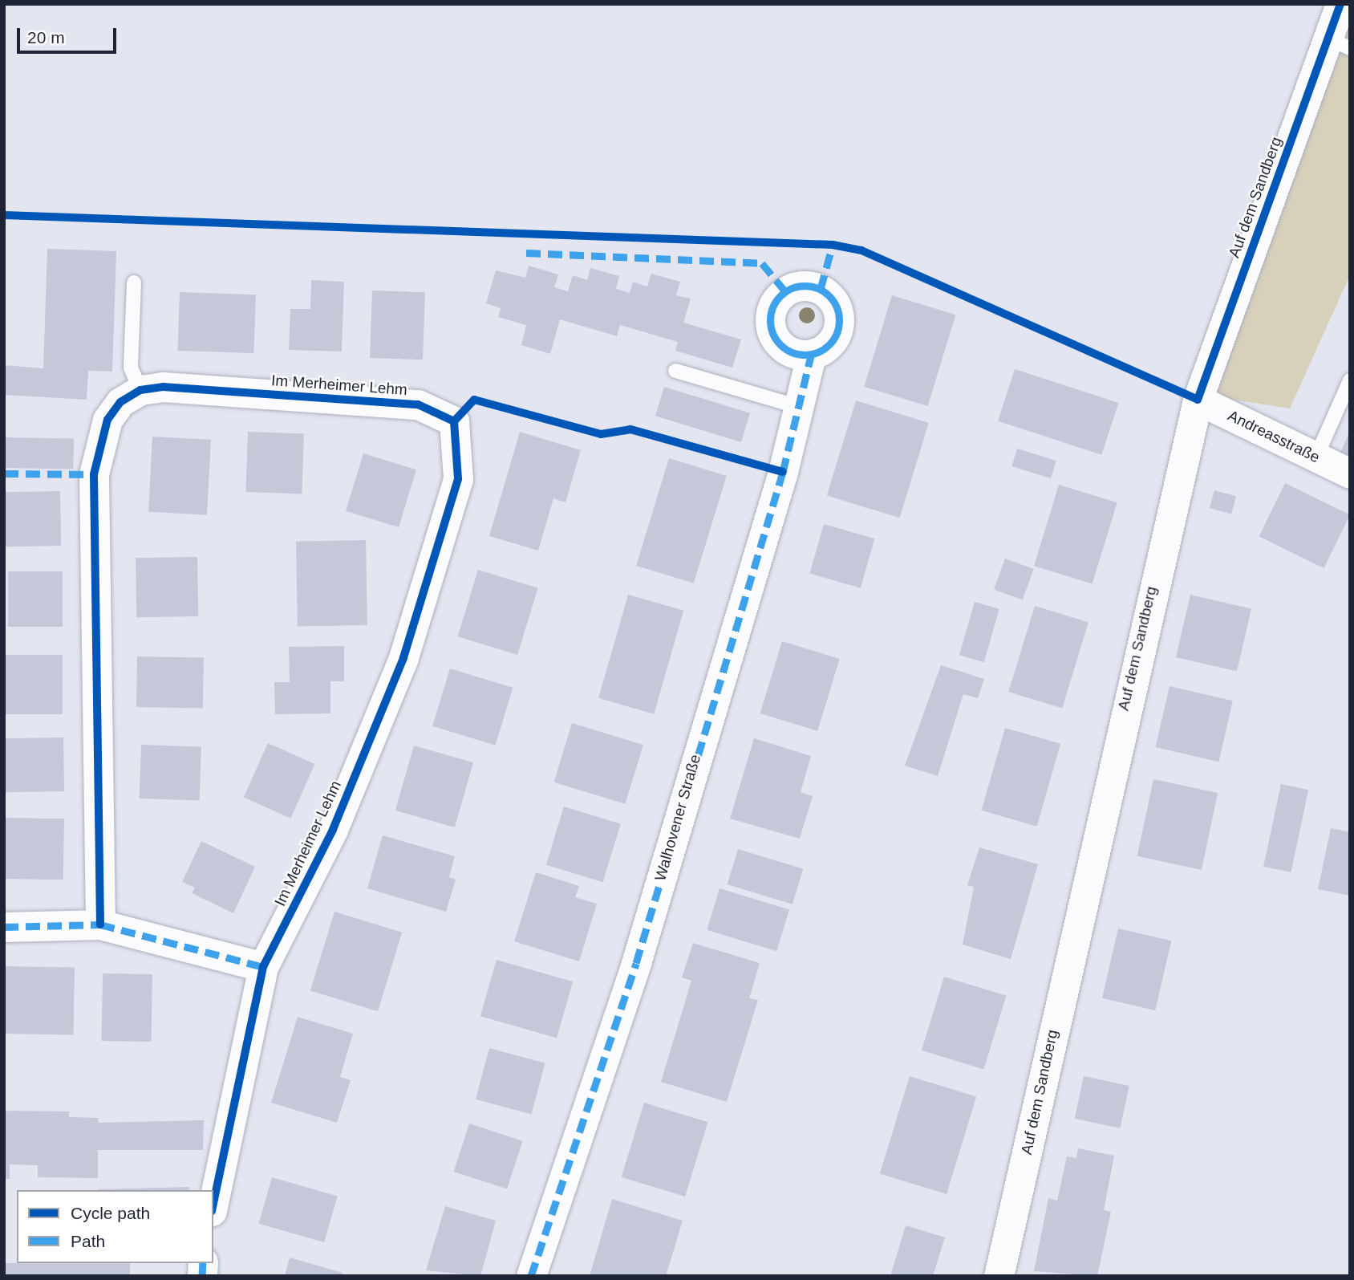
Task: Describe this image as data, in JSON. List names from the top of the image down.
{
  "streets": {
    "street": [
      "Auf dem Sandberg",
      "Im Merheimer Lehm",
      "Andreasstraße",
      "Walhovener Straße"
    ]
  },
  "crossings": [
    ["Auf dem Sandberg", "Andreasstraße"]
  ],
  "legend": ["Cycle path", "Path"],
  "scale_bar": "20 m"
}
